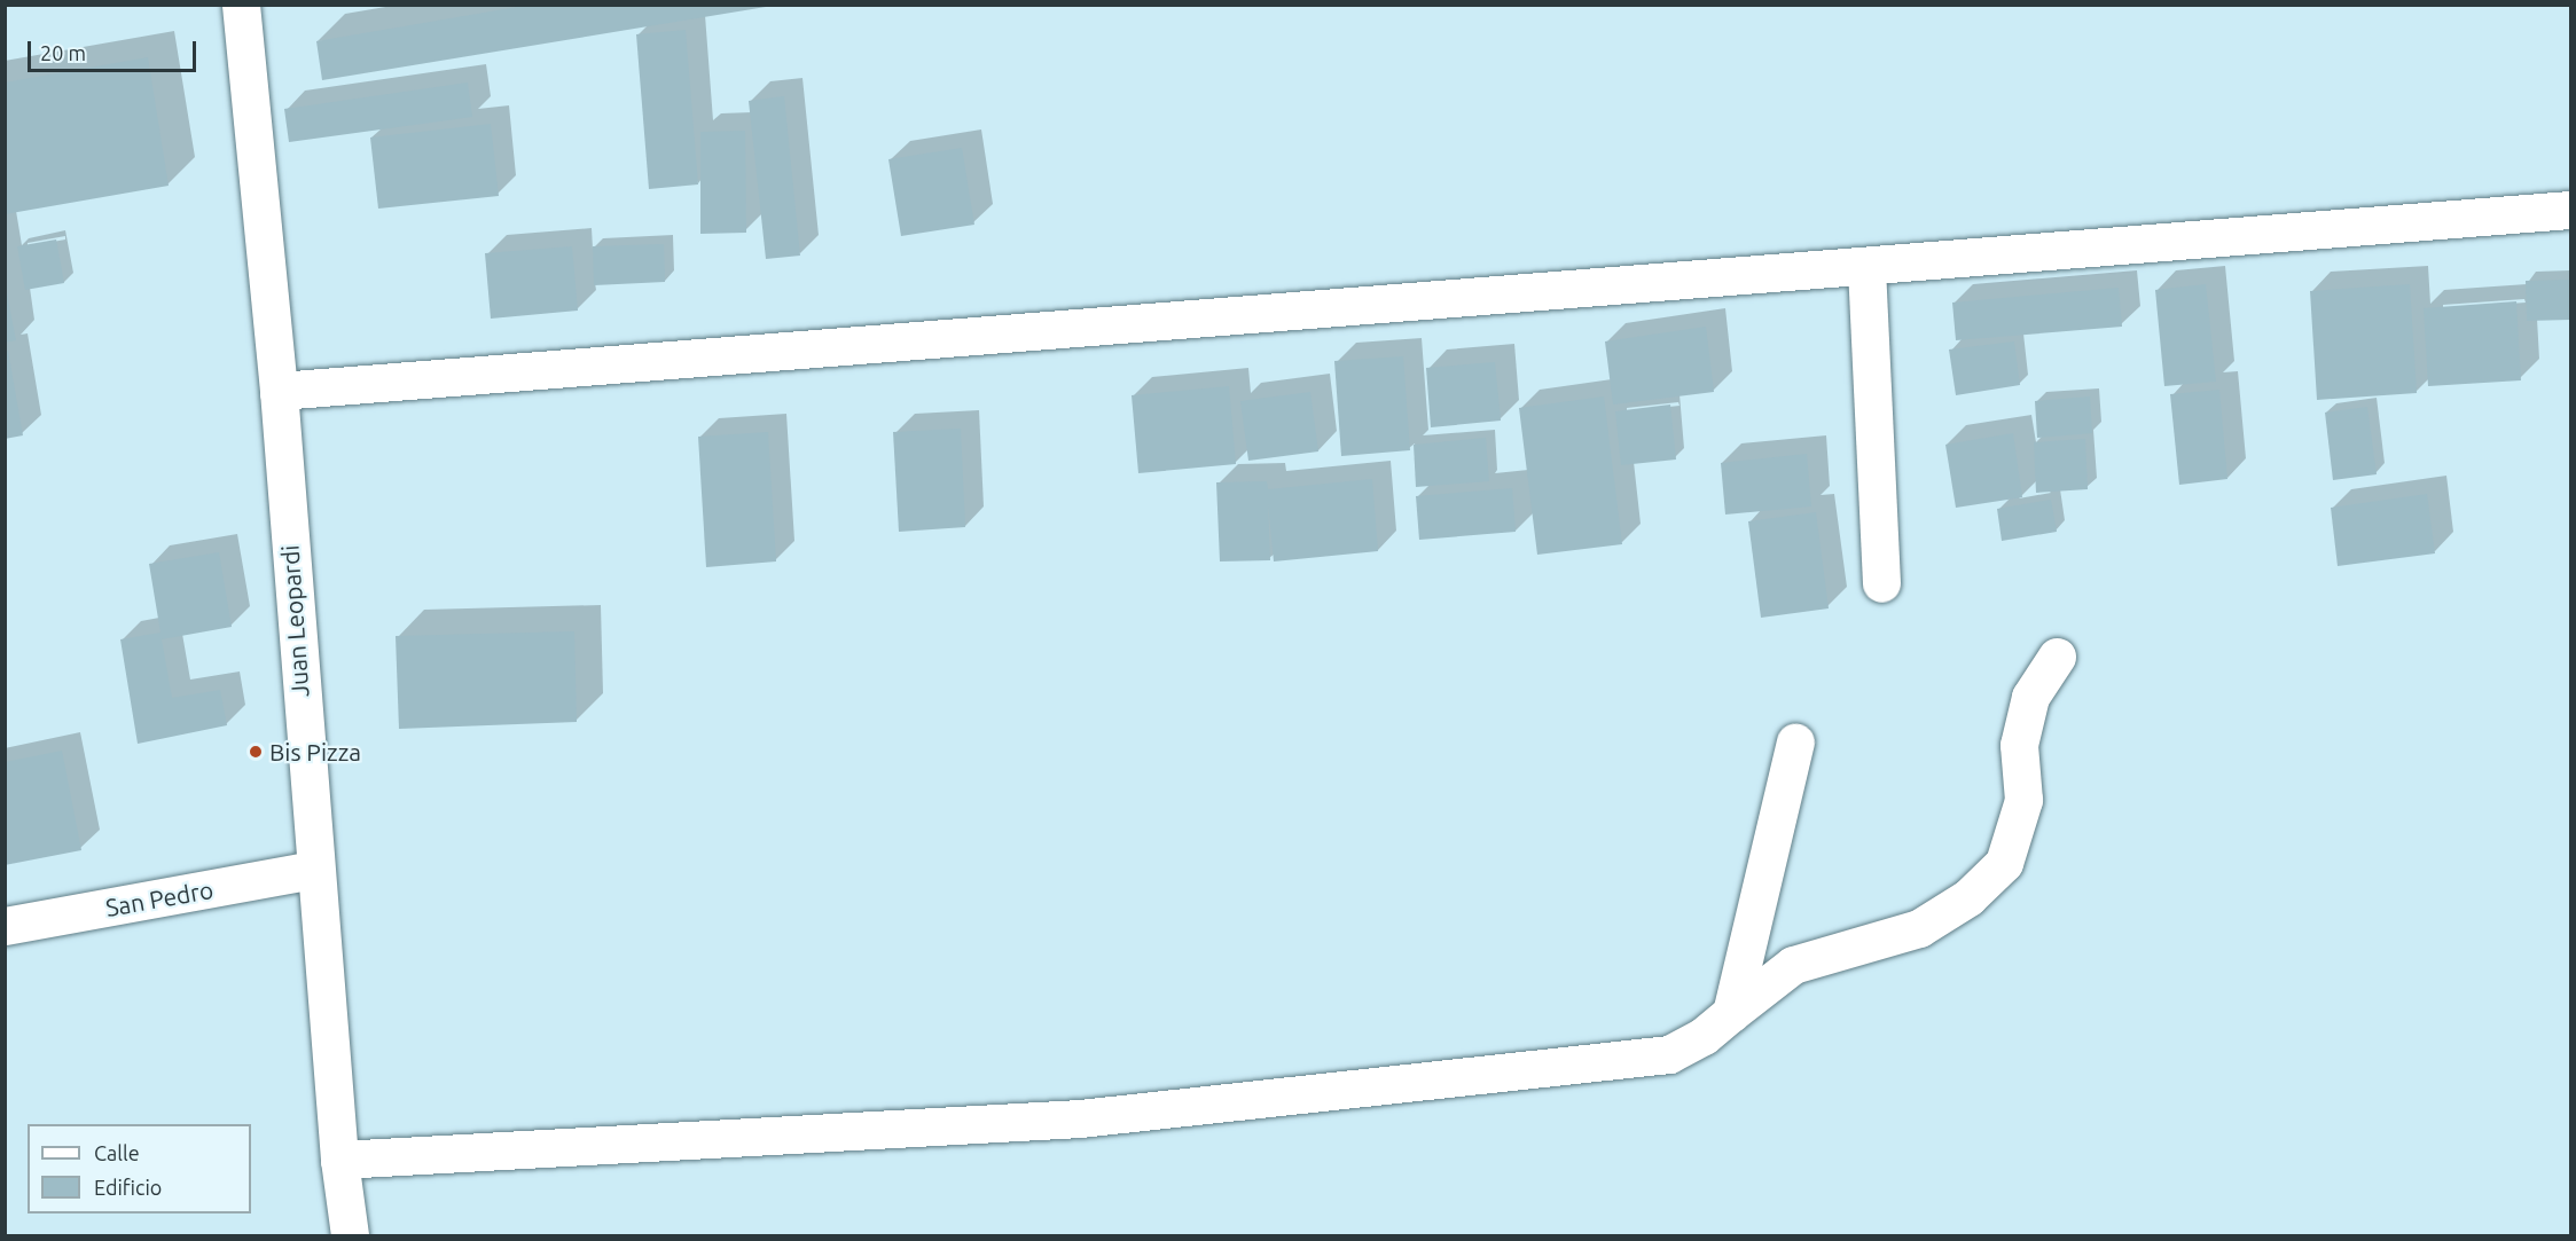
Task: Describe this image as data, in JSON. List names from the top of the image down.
{
  "streets": {
    "street": ["Juan Leopardi", "San Pedro"]
  },
  "crossings": [
    ["Juan Leopardi", "San Pedro"]
  ],
  "places": ["Bis Pizza"],
  "legend": ["Calle", "Edificio"],
  "scale_bar": "20 m"
}
